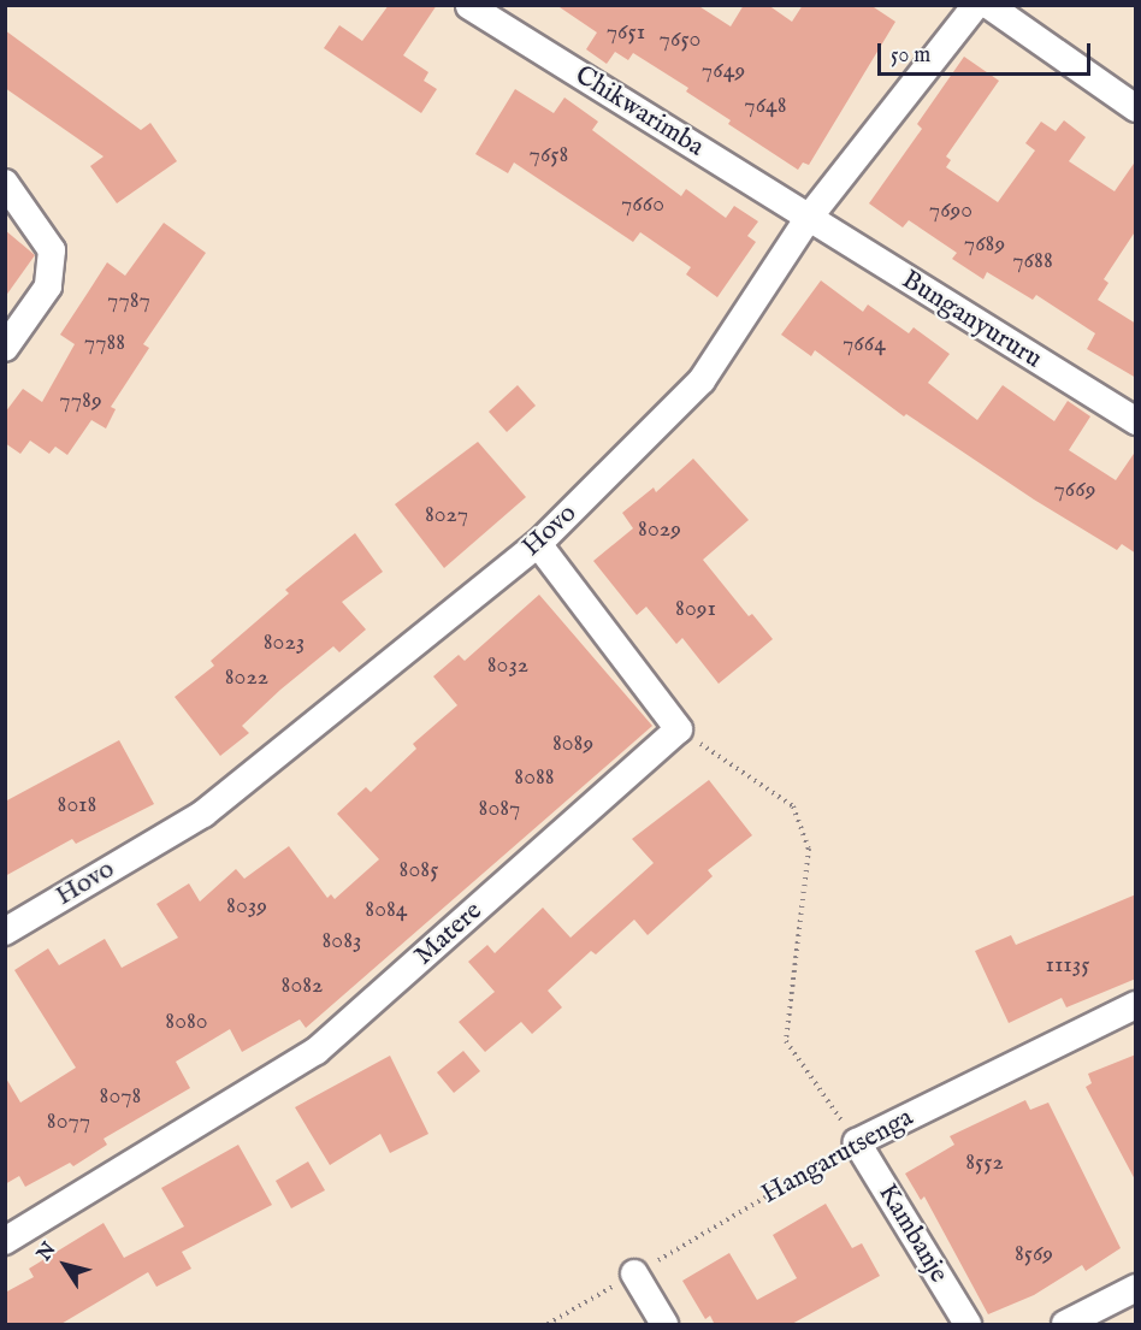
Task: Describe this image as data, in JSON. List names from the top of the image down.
{
  "streets": {
    "street": [
      "Chikwarimba",
      "Bunganyururu",
      "Hovo",
      "Matere",
      "Hangarutsenga",
      "Kambanje"
    ]
  },
  "crossings": [
    ["Chikwarimba", "Bunganyururu"],
    ["Chikwarimba", "Hovo"],
    ["Bunganyururu", "Hovo"],
    ["Hangarutsenga", "Kambanje"]
  ],
  "house_numbers": [
    "7651",
    "7650",
    "7649",
    "7648",
    "7658",
    "7660",
    "7690",
    "7689",
    "7688",
    "7787",
    "7788",
    "7664",
    "7789",
    "7669",
    "8027",
    "8029",
    "8091",
    "8023",
    "8032",
    "8022",
    "8089",
    "8088",
    "8018",
    "8087",
    "8085",
    "8039",
    "8084",
    "8083",
    "11135",
    "8082",
    "8080",
    "8078",
    "8077",
    "8552",
    "8569"
  ],
  "scale_bar": "50 m",
  "north": "top left"
}
